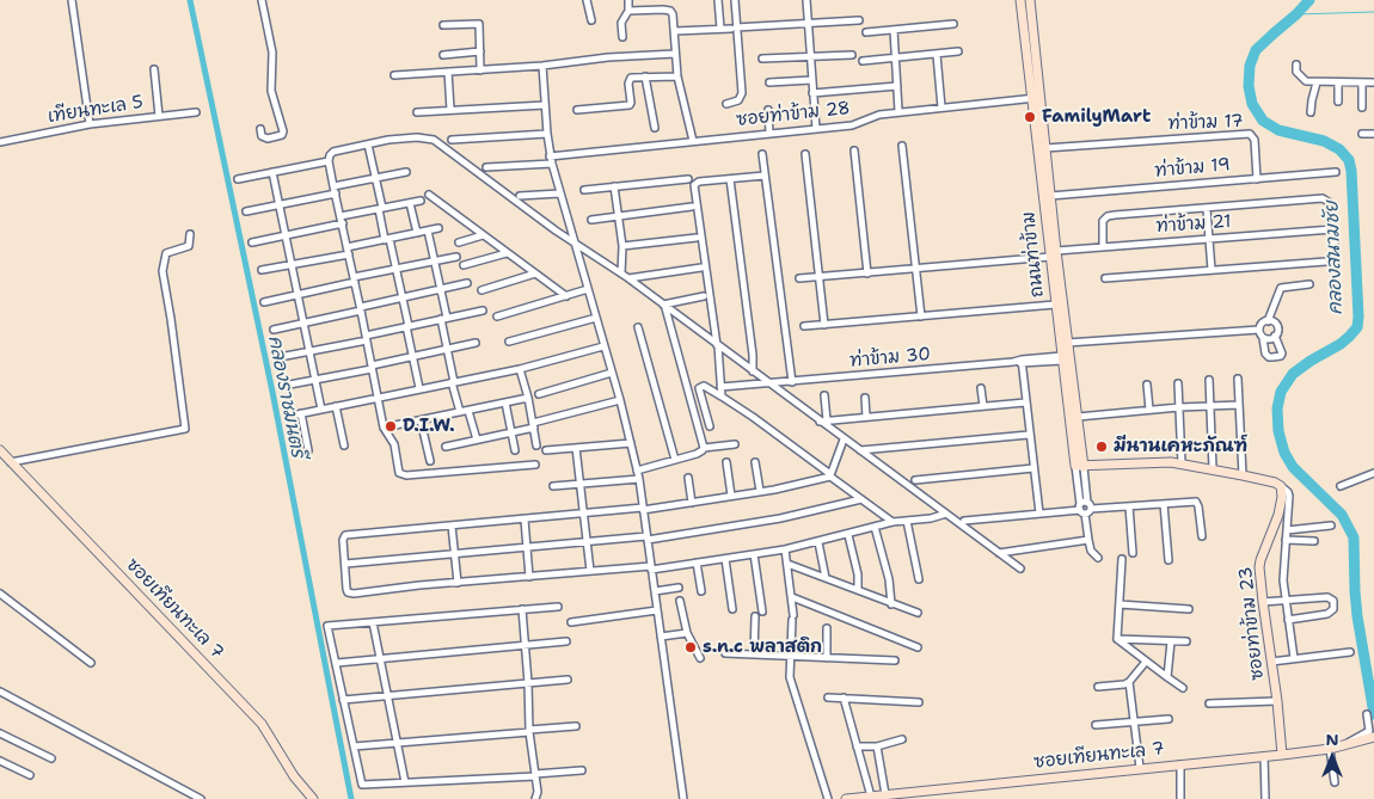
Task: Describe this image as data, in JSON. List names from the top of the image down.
{
  "streets": {
    "street": [
      "เทียนทะเล 5",
      "ซอยท่าข้าม 28",
      "ท่าข้าม 17",
      "ท่าข้าม 19",
      "ท่าข้าม 21",
      "ถนนท่าข้าม",
      "ท่าข้าม 30",
      "ซอยเทียนทะเล 7",
      "ซอยท่าข้าม 23"
    ]
  },
  "crossings": [
    ["ซอยท่าข้าม 28", "ถนนท่าข้าม"],
    ["ท่าข้าม 17", "ท่าข้าม 19"],
    ["ท่าข้าม 17", "ถนนท่าข้าม"],
    ["ท่าข้าม 19", "ถนนท่าข้าม"],
    ["ท่าข้าม 21", "ถนนท่าข้าม"],
    ["ถนนท่าข้าม", "ท่าข้าม 30"],
    ["ซอยเทียนทะเล 7", "ซอยท่าข้าม 23"]
  ],
  "water": ["คลองสนามชัย", "คลองราชมนตรี"],
  "places": [
    "FamilyMart",
    "D.I.W.",
    "มีนานเคหะภัณฑ์",
    "s.n.c พลาสติก"
  ],
  "north": "top"
}
